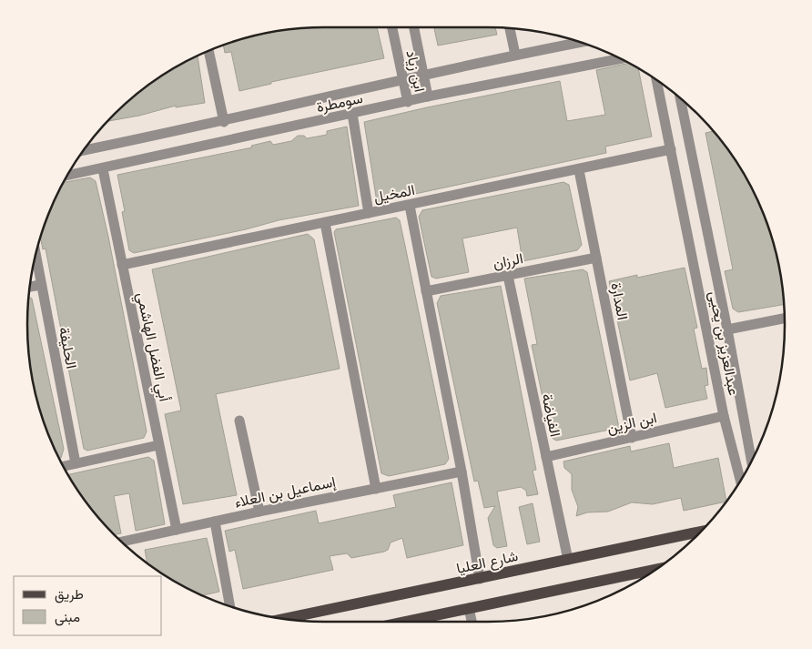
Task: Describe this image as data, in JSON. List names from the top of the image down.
{
  "streets": {
    "main road": ["شارع العليا"],
    "street": [
      "ابن زياد",
      "سومطرة",
      "المخيل",
      "الرزان",
      "المدارة",
      "عبدالعزيز بن يحيى",
      "أبي الفضل الهاشمي",
      "الحليفة",
      "الفياضة",
      "ابن الزين",
      "إسماعيل بن العلاء"
    ]
  },
  "crossings": [
    ["ابن زياد", "سومطرة"],
    ["سومطرة", "أبي الفضل الهاشمي"],
    ["المخيل", "المدارة"],
    ["المخيل", "عبدالعزيز بن يحيى"],
    ["المخيل", "أبي الفضل الهاشمي"],
    ["الرزان", "المدارة"],
    ["الرزان", "الفياضة"],
    ["المدارة", "ابن الزين"],
    ["عبدالعزيز بن يحيى", "ابن الزين"],
    ["أبي الفضل الهاشمي", "إسماعيل بن العلاء"],
    ["الفياضة", "ابن الزين"],
    ["الفياضة", "شارع العليا"]
  ],
  "legend": ["طريق", "مبنى"]
}
